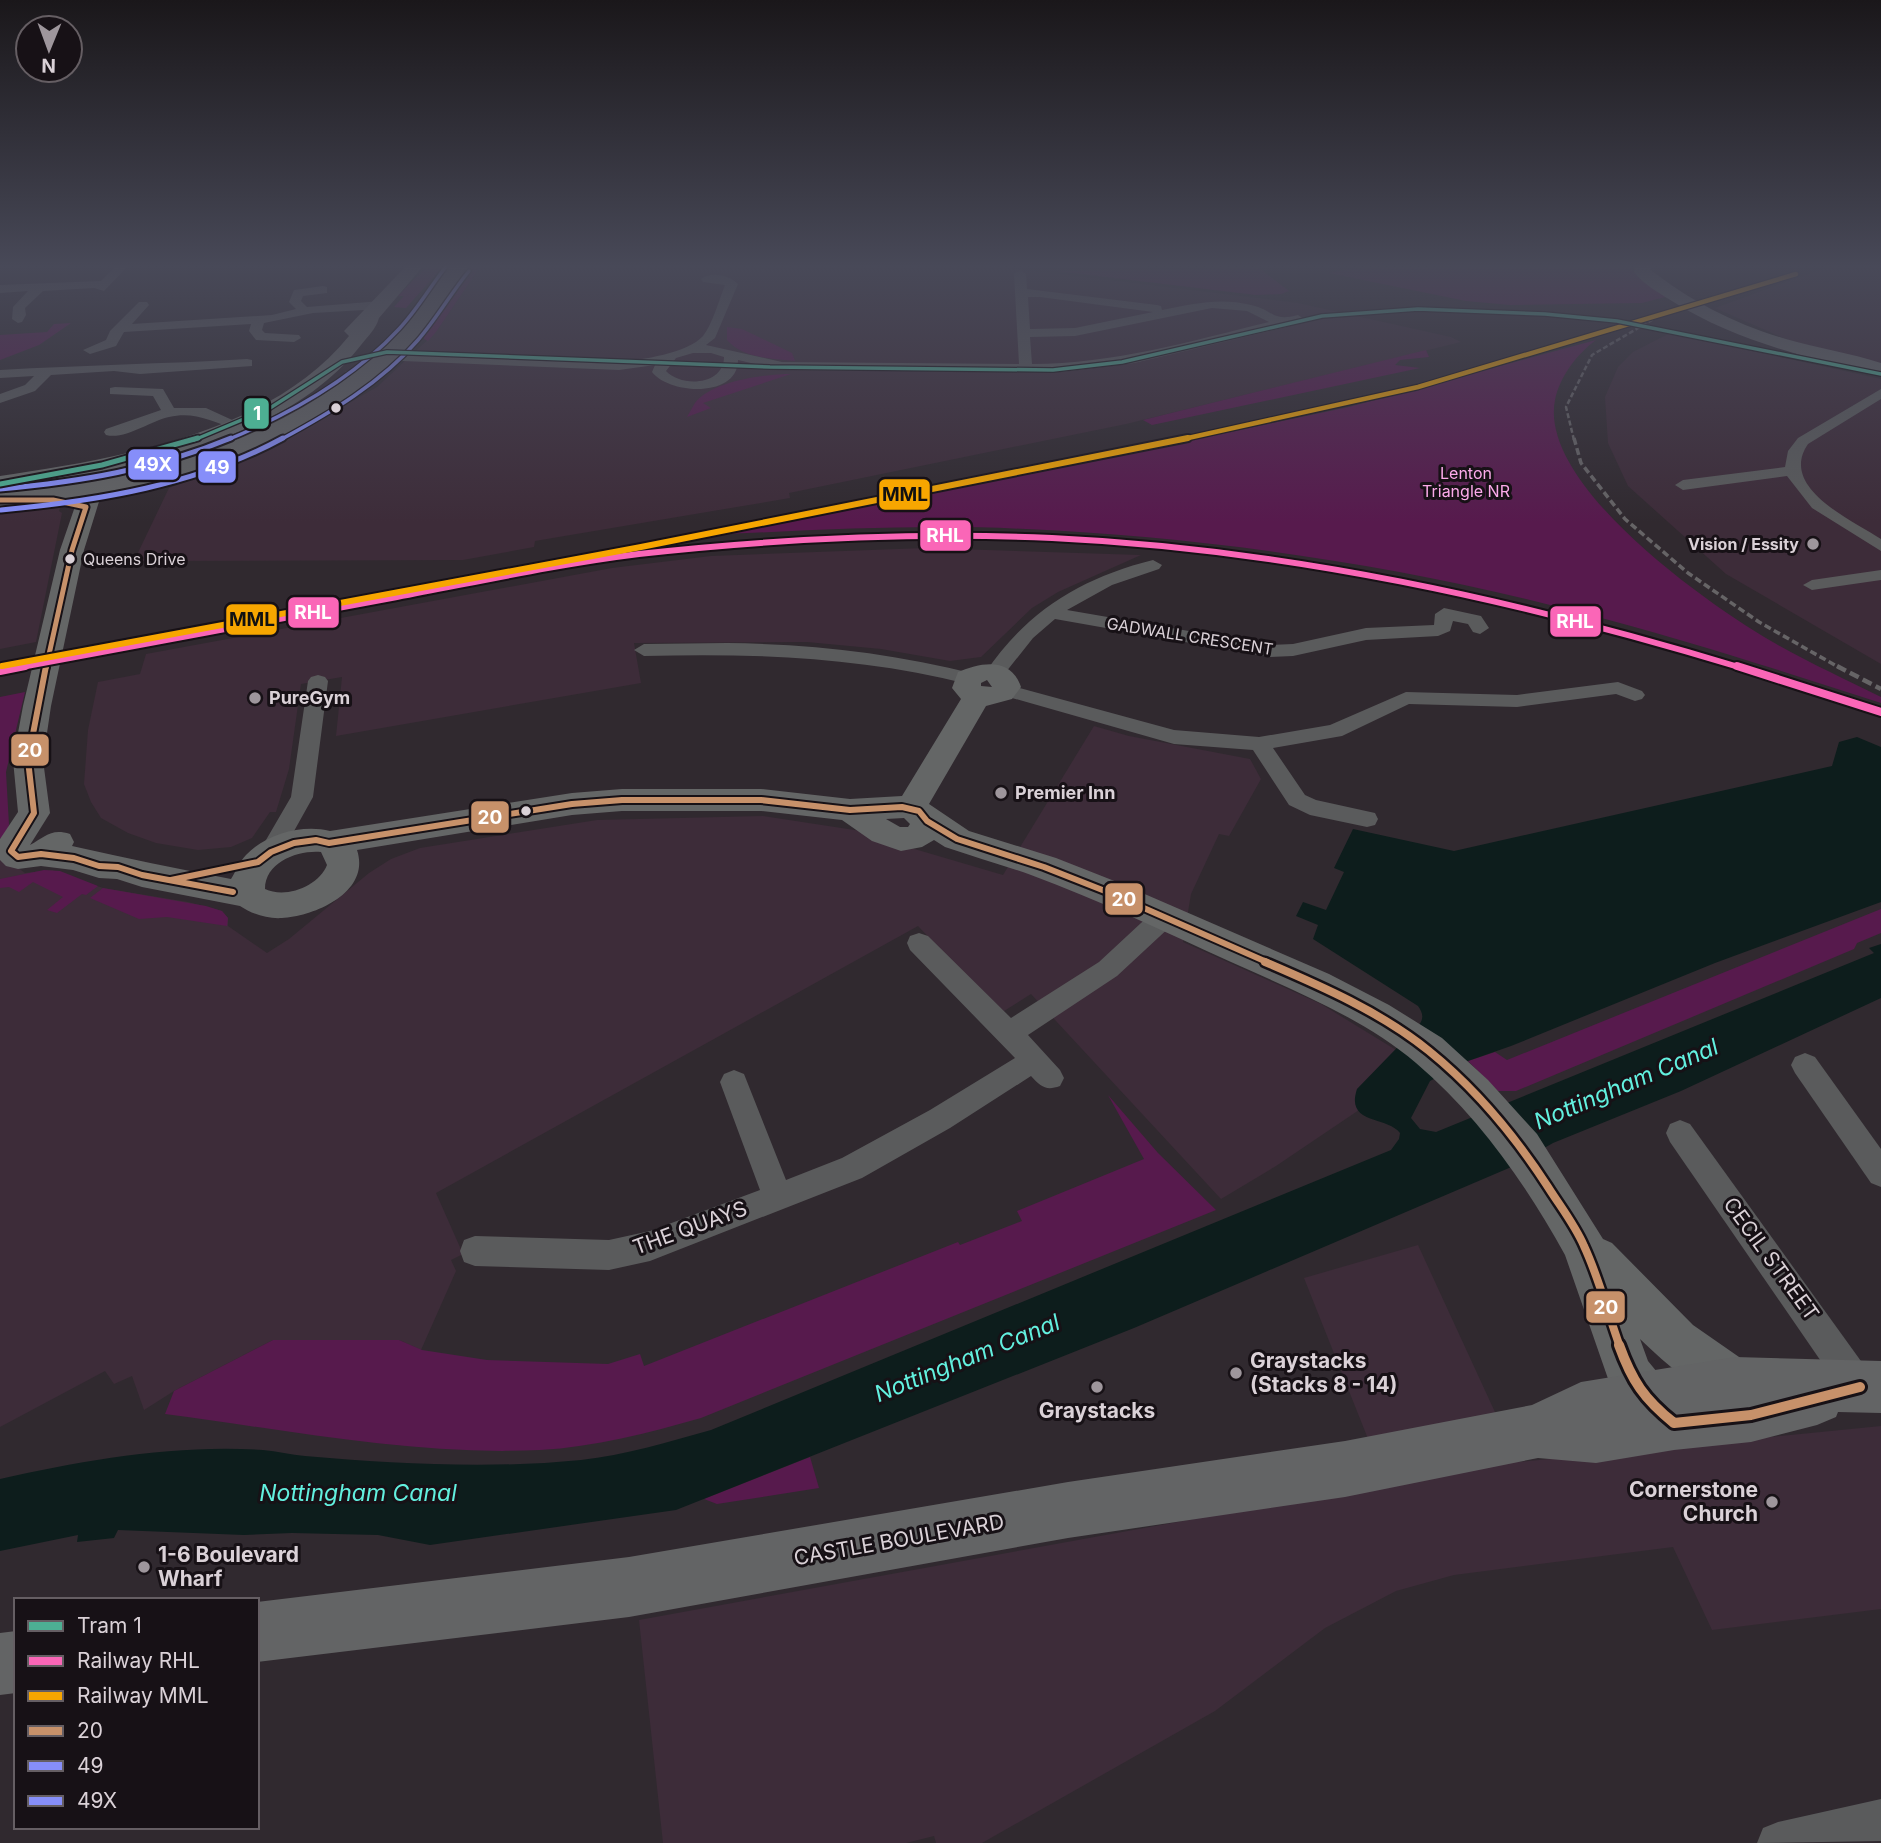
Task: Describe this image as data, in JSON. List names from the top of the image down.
{
  "streets": {
    "main road": ["CASTLE BOULEVARD"],
    "street": ["GADWALL CRESCENT", "THE QUAYS", "CECIL STREET"]
  },
  "crossings": [
    ["CECIL STREET", "CASTLE BOULEVARD"]
  ],
  "water": ["Nottingham Canal"],
  "parks": ["Lenton Triangle NR"],
  "places": [
    "Vision / Essity",
    "Queens Drive",
    "PureGym",
    "Premier Inn",
    "Graystacks (Stacks 8 - 14)",
    "Graystacks",
    "Cornerstone Church",
    "1-6 Boulevard Wharf"
  ],
  "lines": [
    "tram line 1",
    "rail line MML",
    "transit line 49",
    "transit line 49X",
    "transit line 20",
    "rail line RHL"
  ],
  "legend": [
    "Tram 1",
    "Railway RHL",
    "Railway MML",
    "20",
    "49",
    "49X"
  ],
  "north": "bottom"
}
